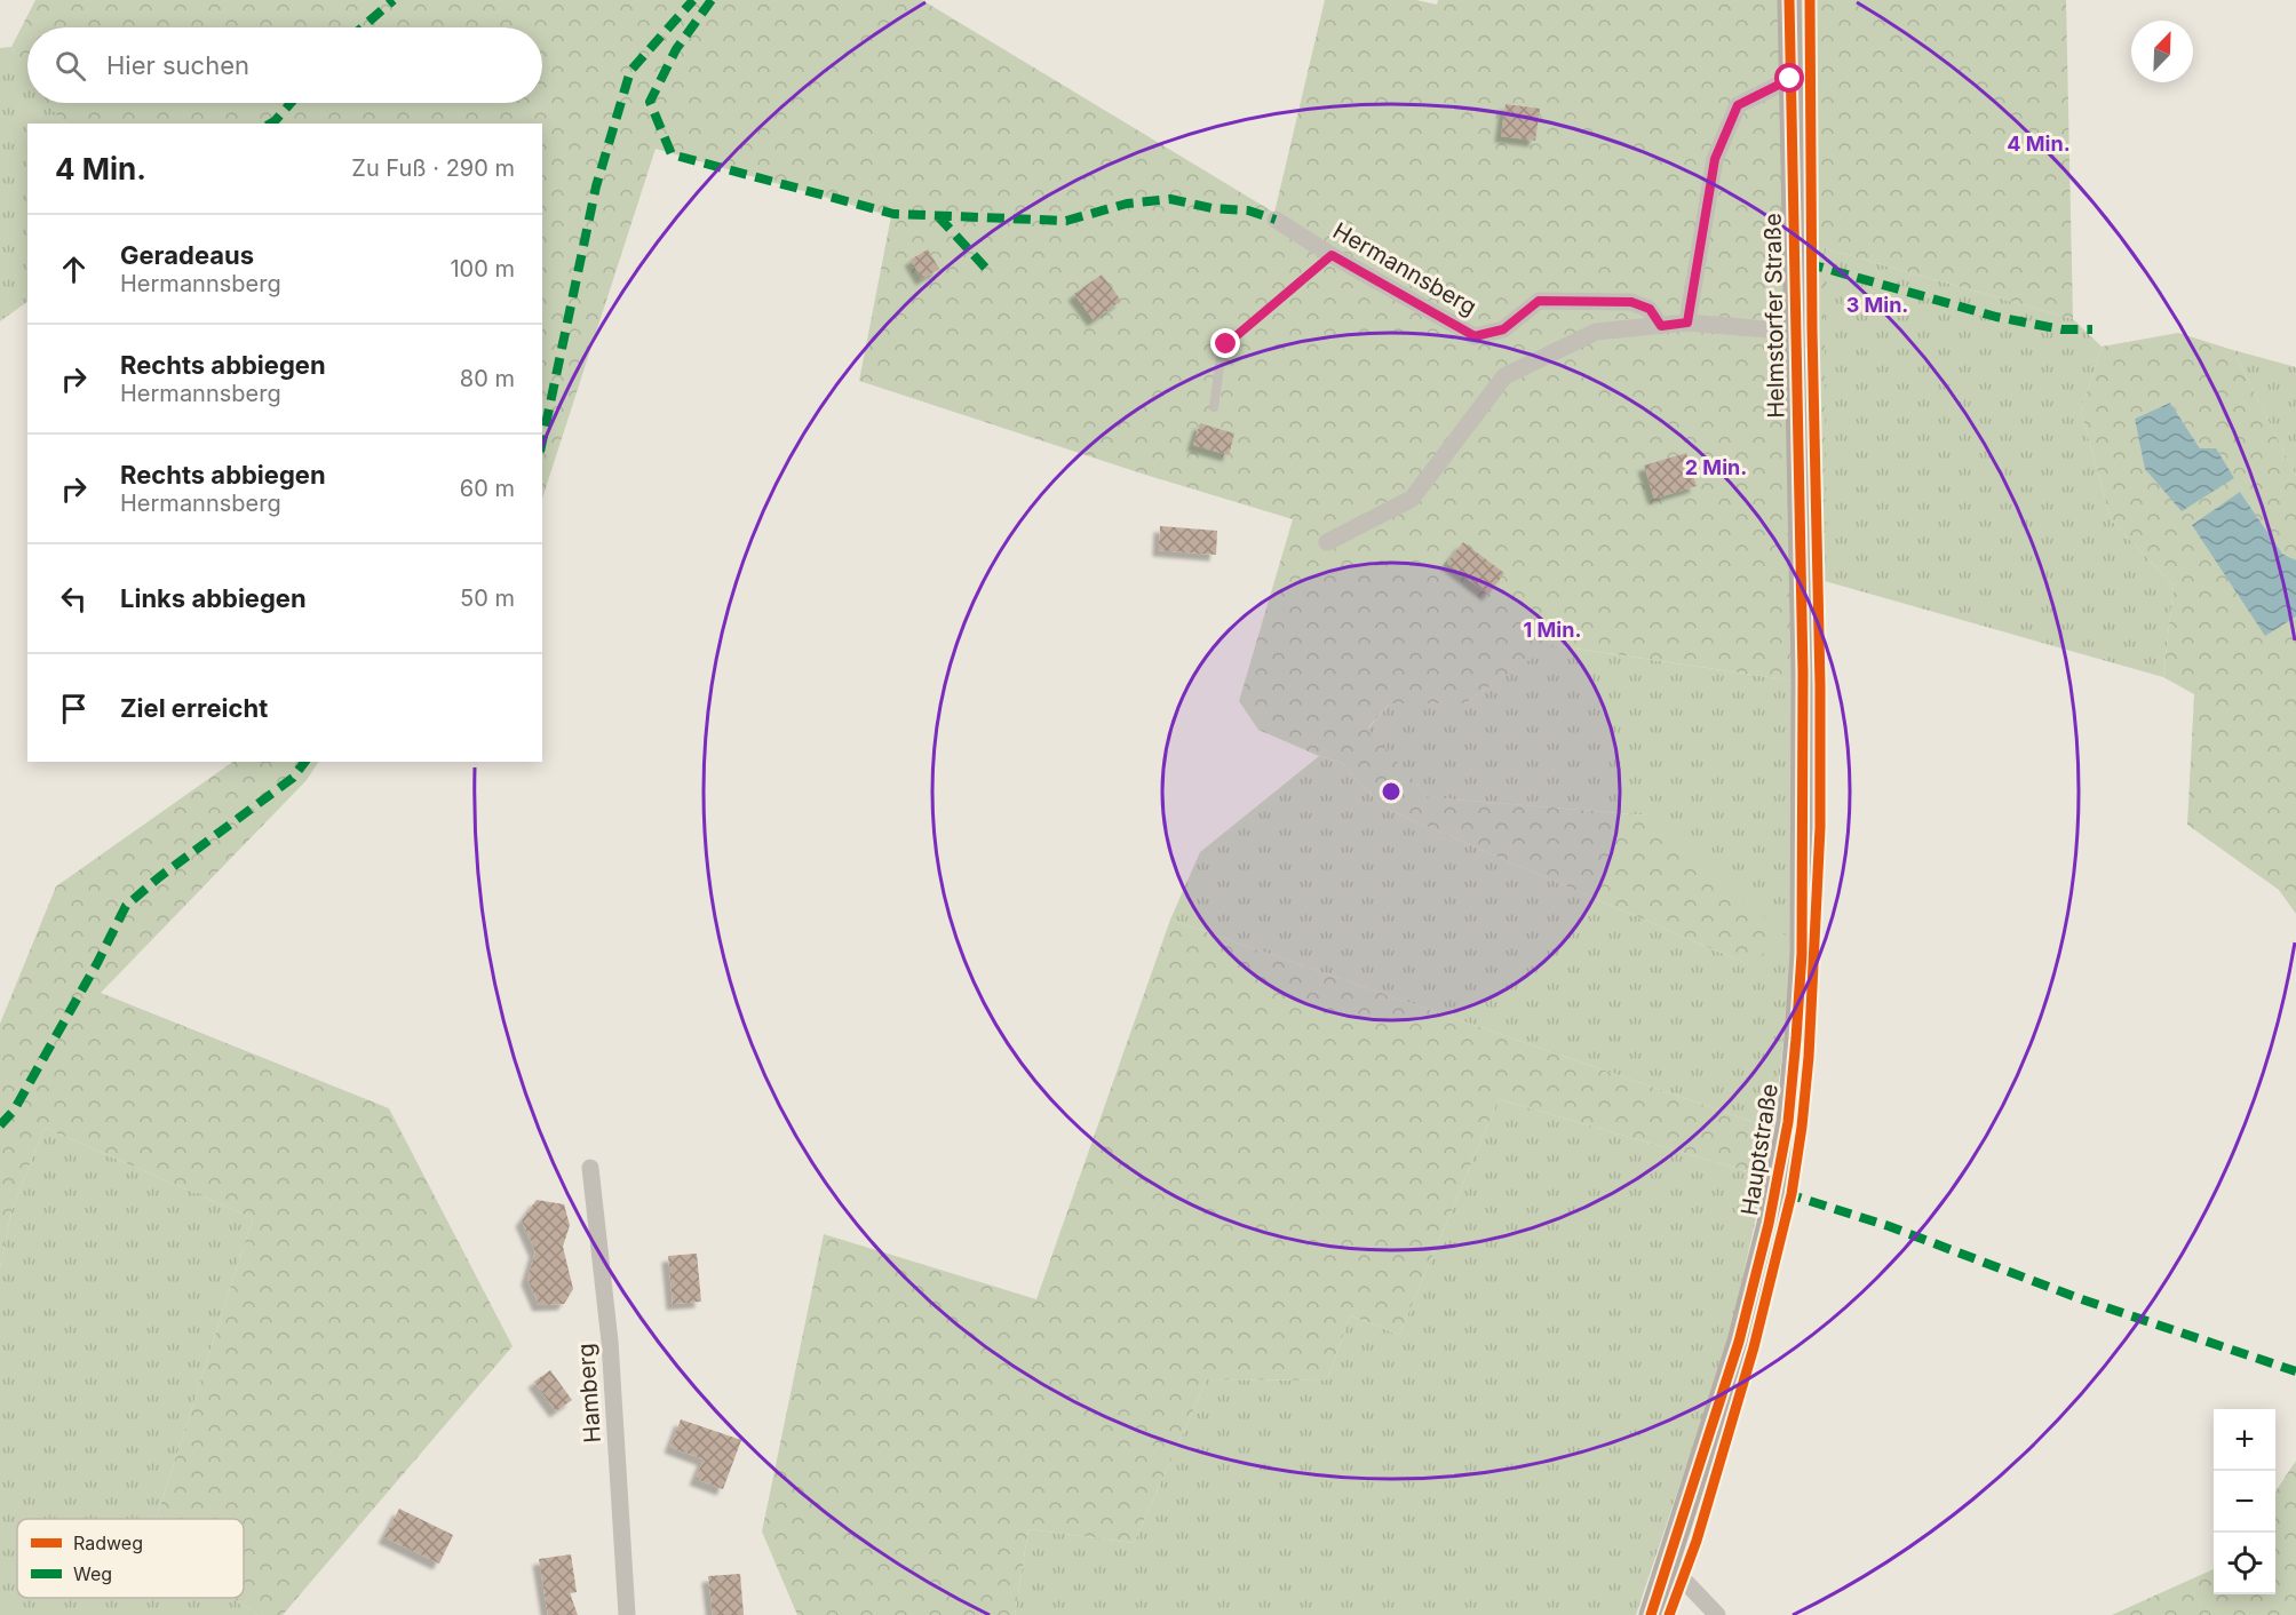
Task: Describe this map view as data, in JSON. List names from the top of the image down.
{
  "streets": {
    "main road": ["Helmstorfer Straße", "Hauptstraße"],
    "street": ["Hermannsberg", "Hamberg"]
  },
  "crossings": [
    ["Helmstorfer Straße", "Hauptstraße"]
  ],
  "legend": ["Radweg", "Weg"],
  "north": "top right",
  "page": {
    "search": "Hier suchen",
    "heading": ["4 Min.", "Zu Fuß · 290 m"],
    "list": [
      ["Geradeaus", "Hermannsberg", "100 m"],
      ["Rechts abbiegen", "Hermannsberg", "80 m"],
      ["Rechts abbiegen", "Hermannsberg", "60 m"],
      ["Links abbiegen", "50 m"],
      "Ziel erreicht"
    ],
    "map_buttons": ["+", "−"]
  },
  "rings": [
    "4 Min.",
    "3 Min.",
    "2 Min.",
    "1 Min."
  ]
}
